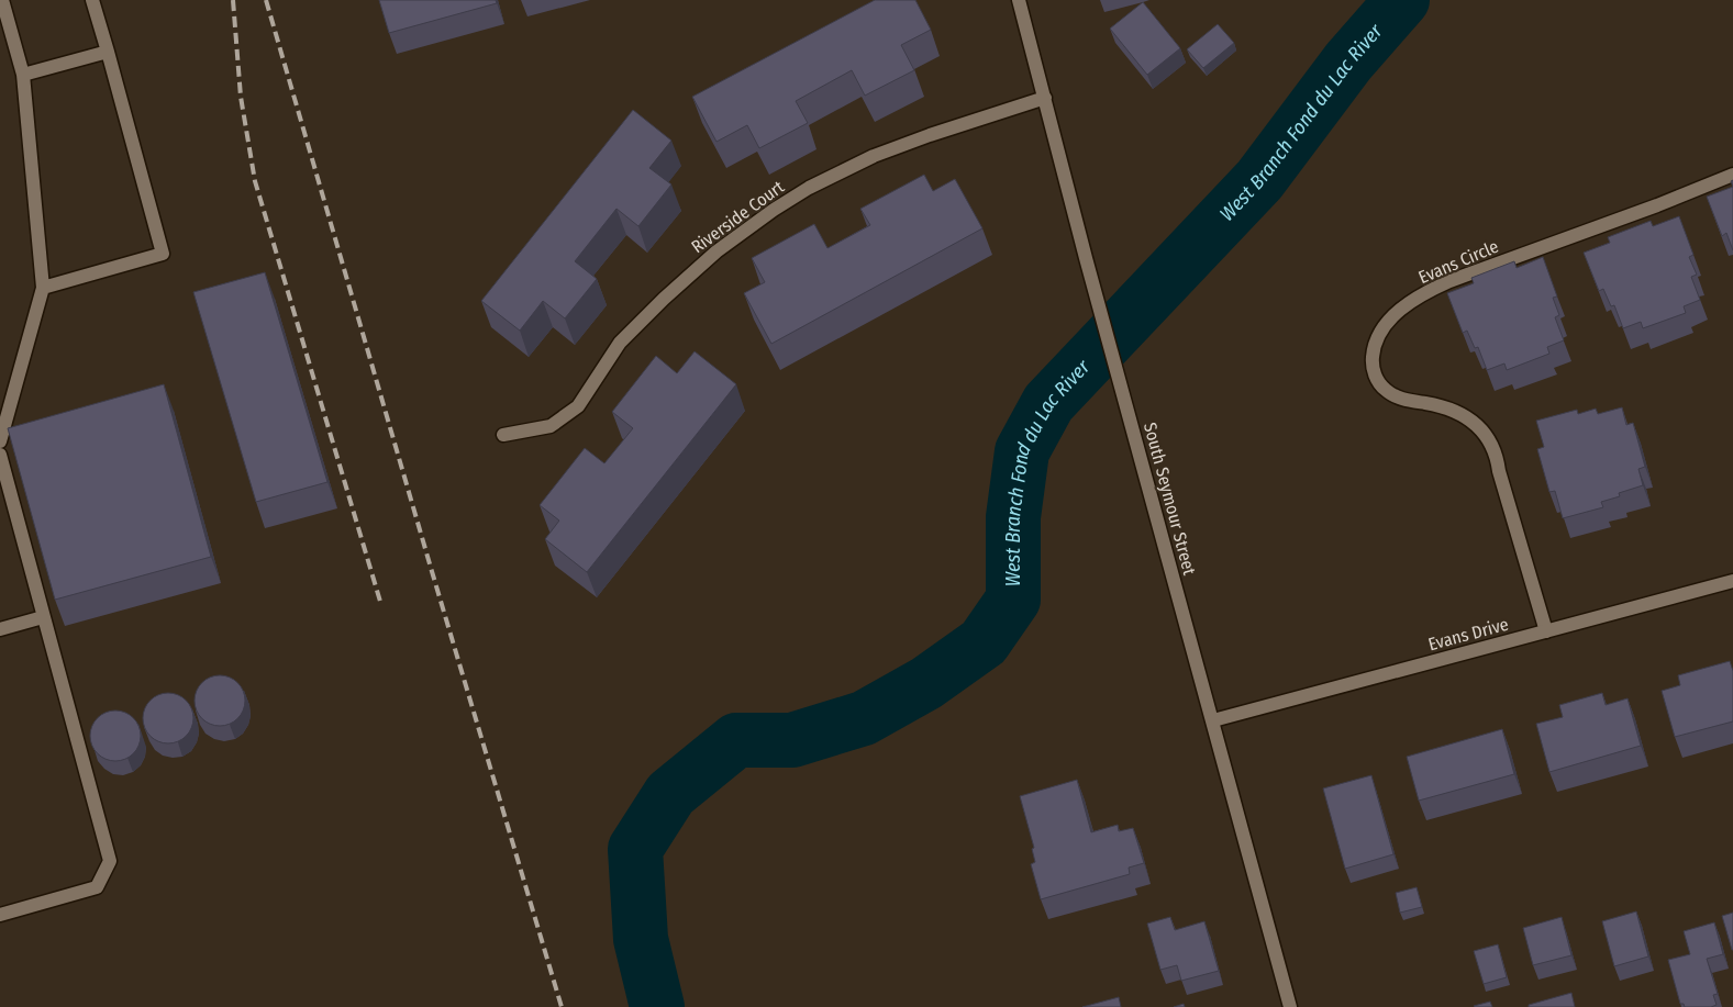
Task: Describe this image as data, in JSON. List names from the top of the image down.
{
  "streets": {
    "street": [
      "Riverside Court",
      "Evans Circle",
      "South Seymour Street",
      "Evans Drive"
    ]
  },
  "crossings": [
    ["Riverside Court", "South Seymour Street"],
    ["Evans Circle", "Evans Drive"],
    ["South Seymour Street", "Evans Drive"]
  ],
  "water": ["West Branch Fond du Lac River"]
}
